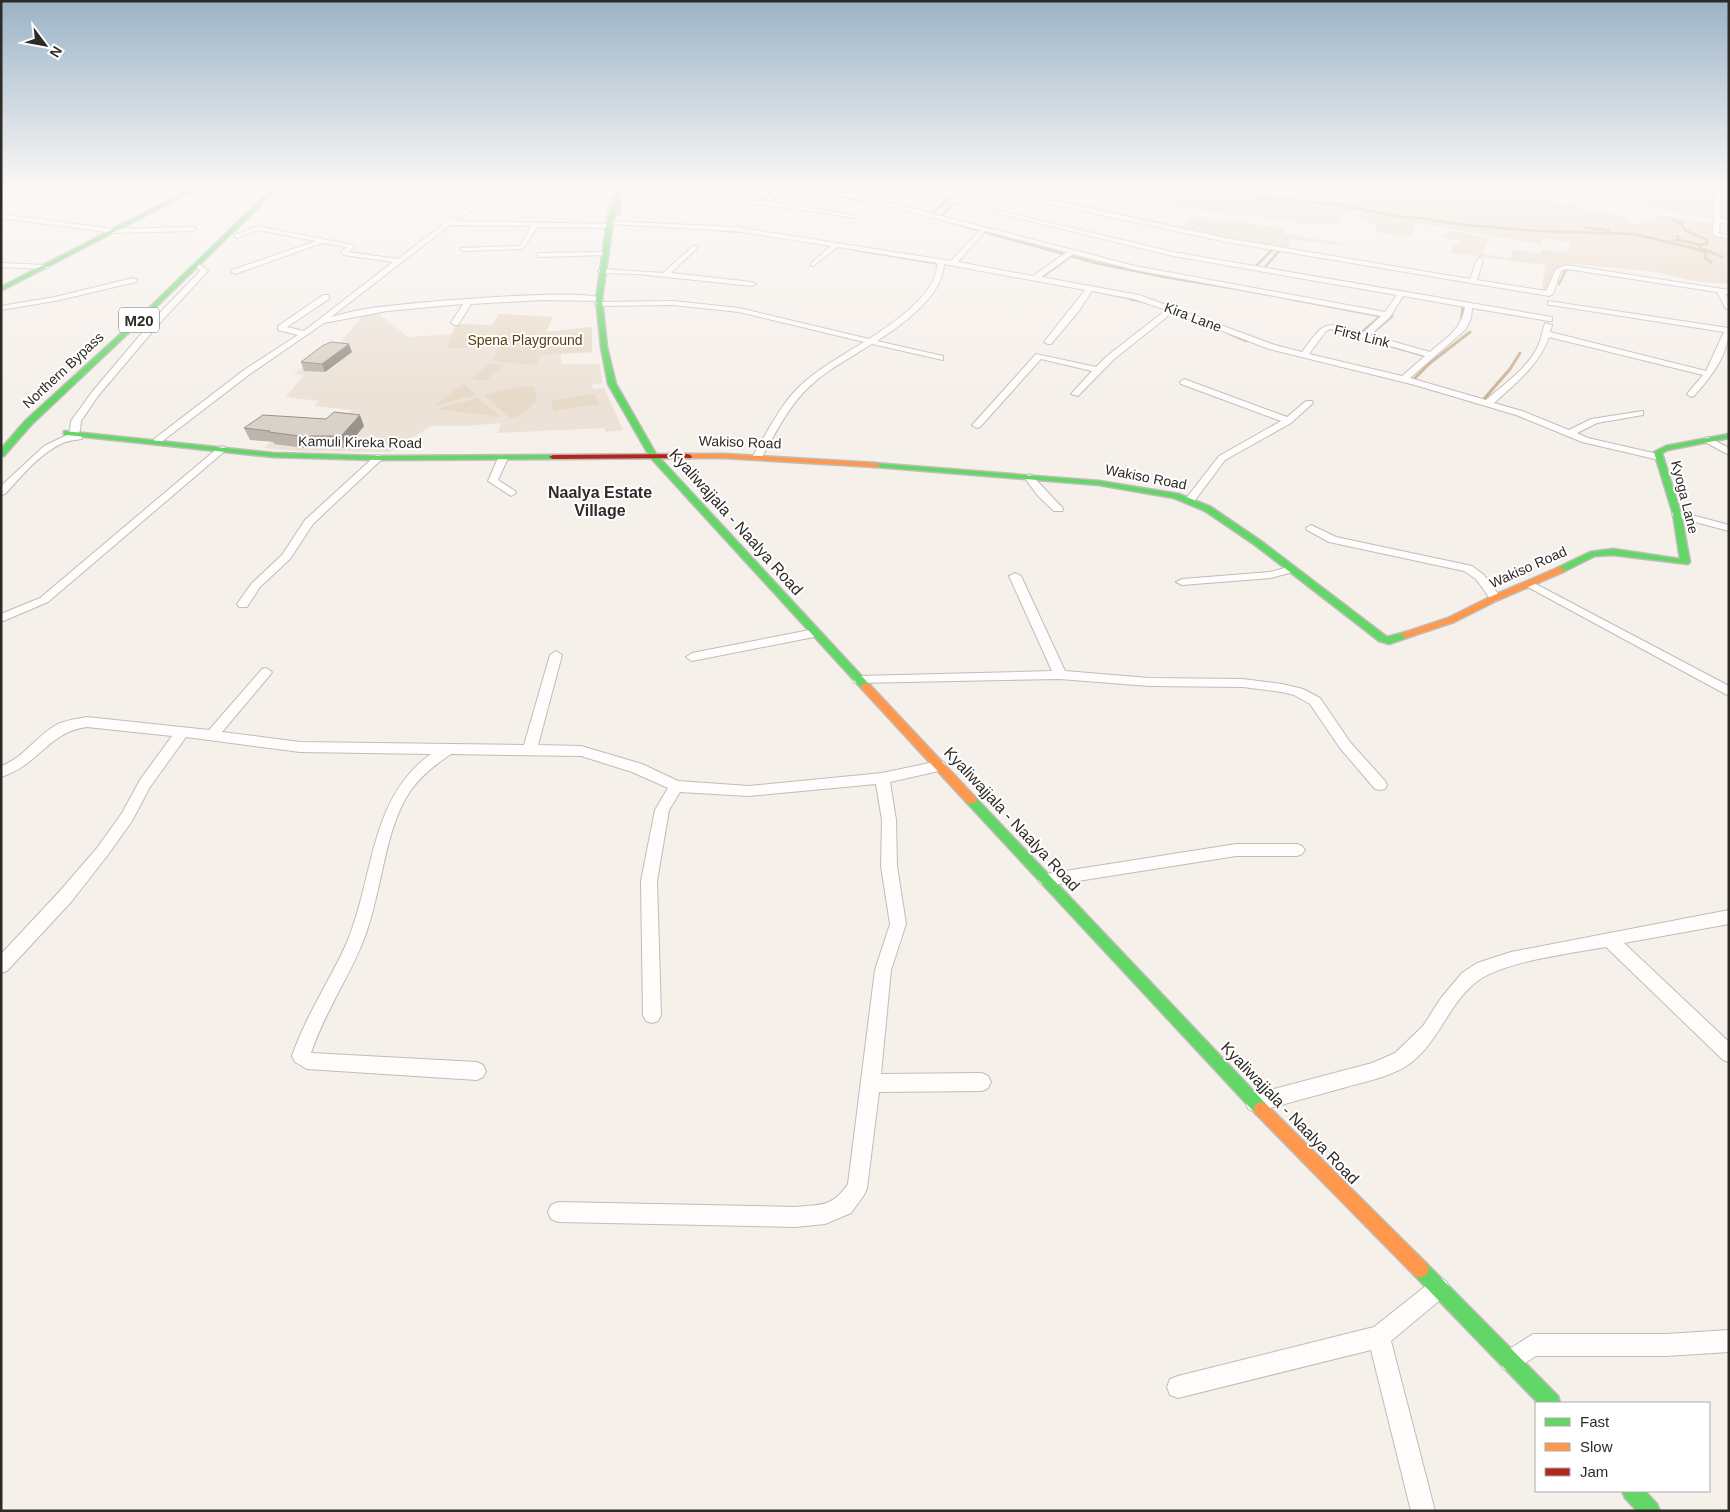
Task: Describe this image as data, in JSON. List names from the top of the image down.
{
  "streets": {
    "main road": [
      "M20",
      "Northern Bypass",
      "Kamuli Kireka Road",
      "Wakiso Road",
      "Kyoga Lane",
      "Kyaliwajjala - Naalya Road"
    ],
    "street": ["Kira Lane", "First Link"]
  },
  "crossings": [
    ["Kira Lane", "First Link"],
    ["Kira Lane", "Kyoga Lane"],
    ["Kamuli Kireka Road", "Wakiso Road"],
    ["Kamuli Kireka Road", "Kyaliwajjala - Naalya Road"],
    ["Wakiso Road", "Kyoga Lane"],
    ["Wakiso Road", "Kyaliwajjala - Naalya Road"]
  ],
  "districts": ["Naalya Estate Village"],
  "parks": ["Spena Playground"],
  "legend": ["Fast", "Slow", "Jam"],
  "north": "bottom right"
}
